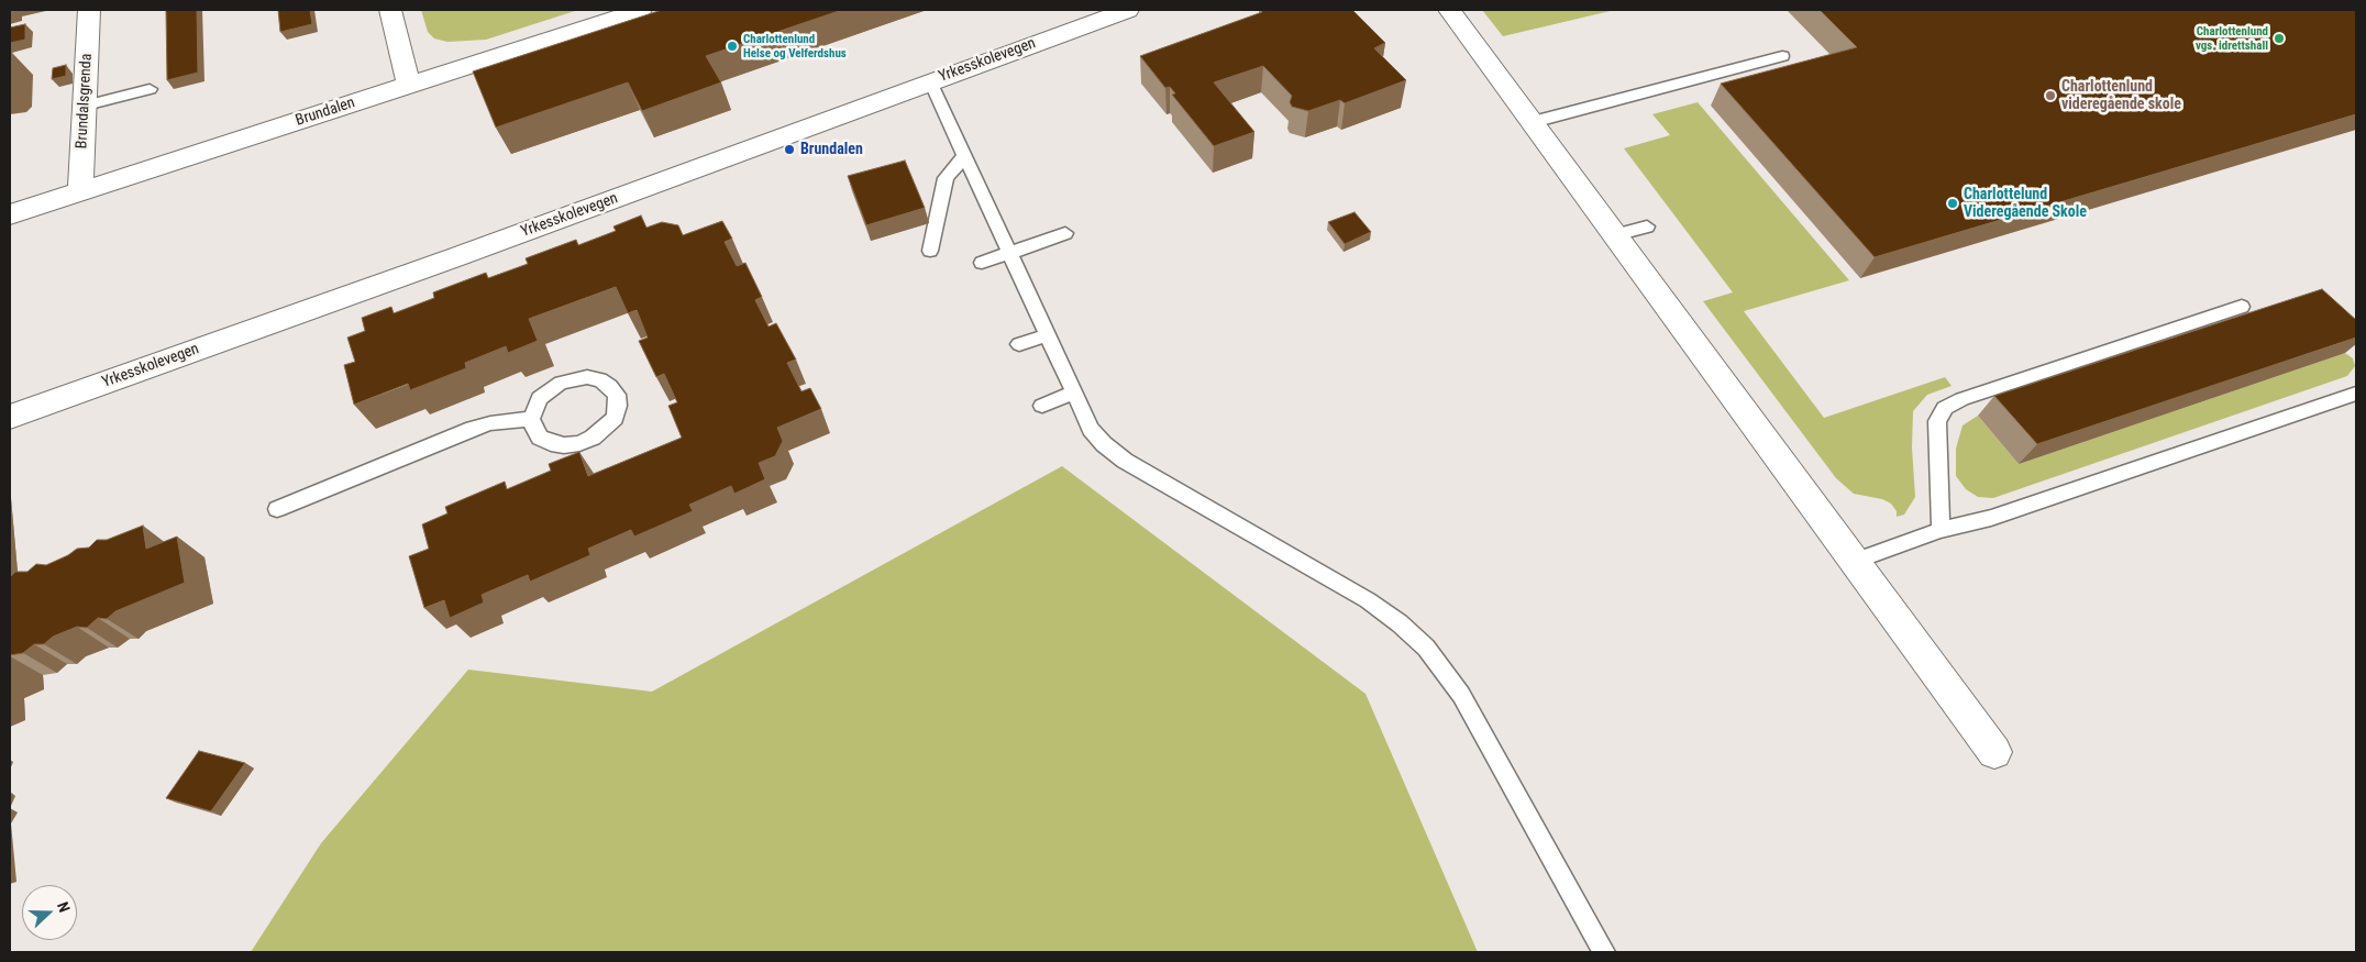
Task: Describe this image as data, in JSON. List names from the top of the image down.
{
  "streets": {
    "street": ["Yrkesskolevegen", "Brundalsgrenda", "Brundalen"]
  },
  "crossings": [
    ["Brundalsgrenda", "Brundalen"]
  ],
  "places": [
    "Charlottenlund vgs. idrettshall",
    "Charlottenlund Helse og Velferdshus",
    "Charlottenlund videregående skole",
    "Brundalen",
    "Charlottelund Videregående Skole"
  ],
  "north": "right"
}
